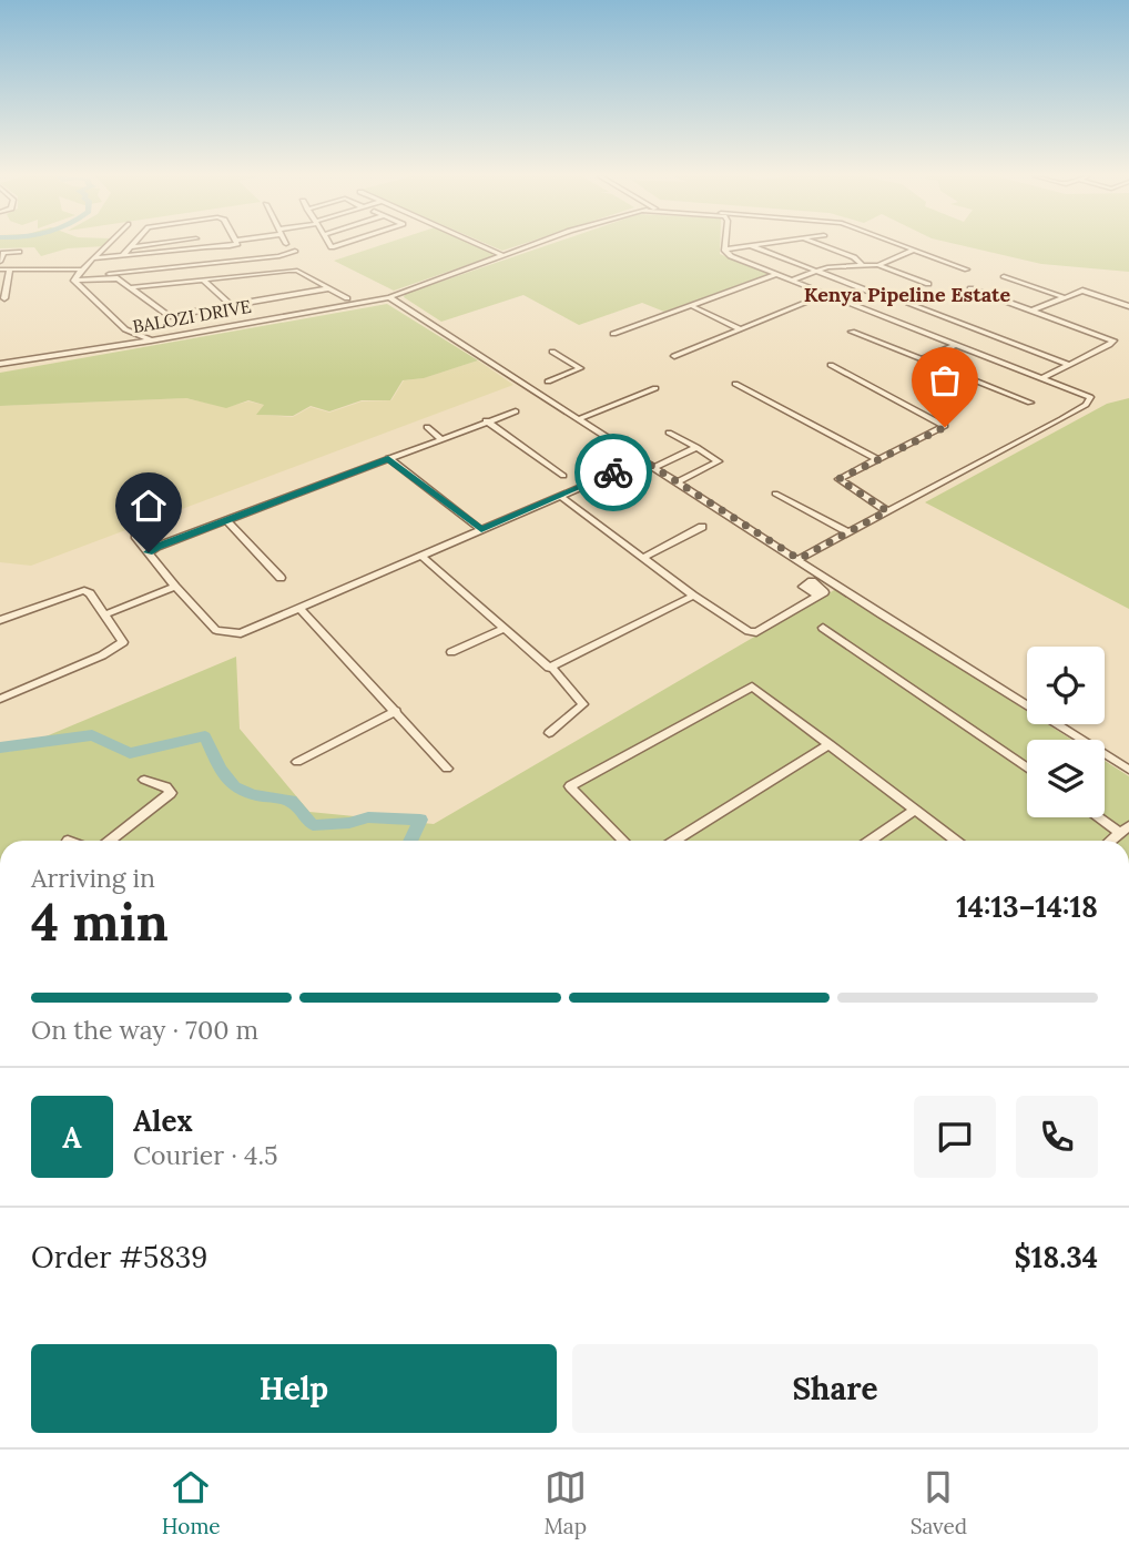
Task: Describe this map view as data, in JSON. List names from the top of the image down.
{
  "streets": {
    "street": ["BALOZI DRIVE"]
  },
  "districts": ["Kenya Pipeline Estate"],
  "page": {
    "heading": ["4 min", "Arriving in", "14:13–14:18"],
    "panel": [
      "Alex",
      "Courier · 4.5",
      "Order #5839",
      "$18.34"
    ],
    "bar": "On the way · 700 m",
    "round": "A",
    "buttons": ["Help", "Share"],
    "tabs": ["Home", "Map", "Saved"]
  }
}
